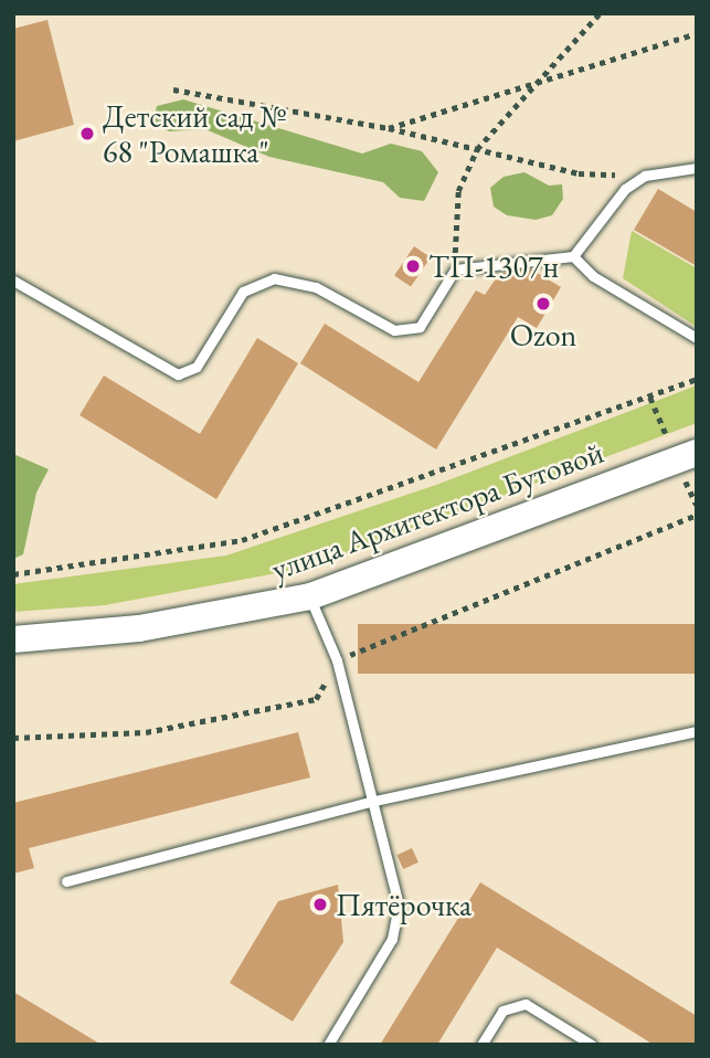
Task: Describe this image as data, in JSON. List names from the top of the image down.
{
  "streets": {
    "main road": ["улица Архитектора Бутовой"]
  },
  "places": [
    "Детский сад № 68 \"Ромашка\"",
    "ТП-1307н",
    "Ozon",
    "Пятёрочка"
  ]
}
